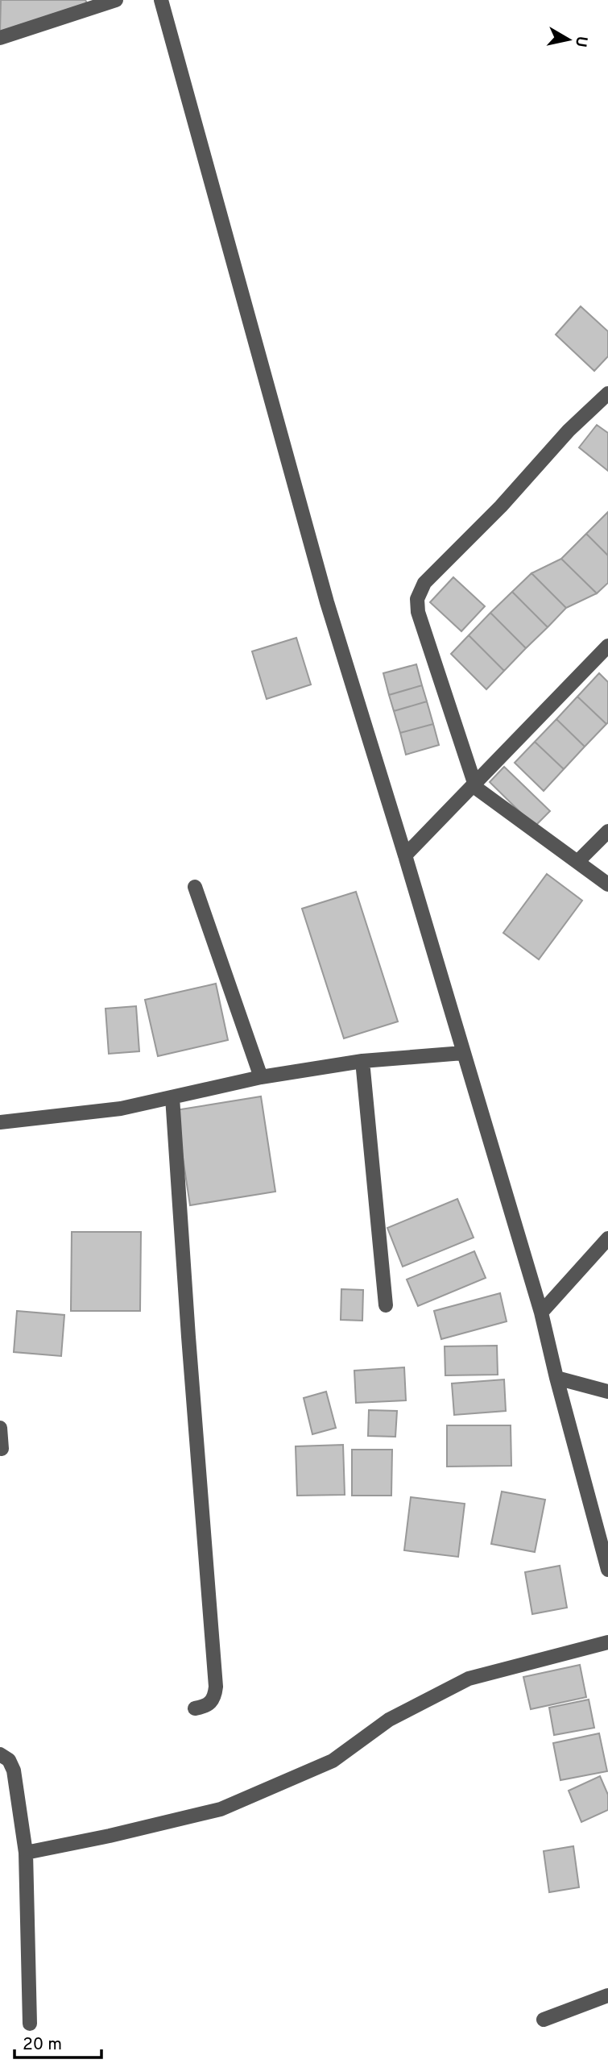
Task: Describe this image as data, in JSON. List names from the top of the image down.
{
  "scale_bar": "20 m",
  "north": "right"
}
